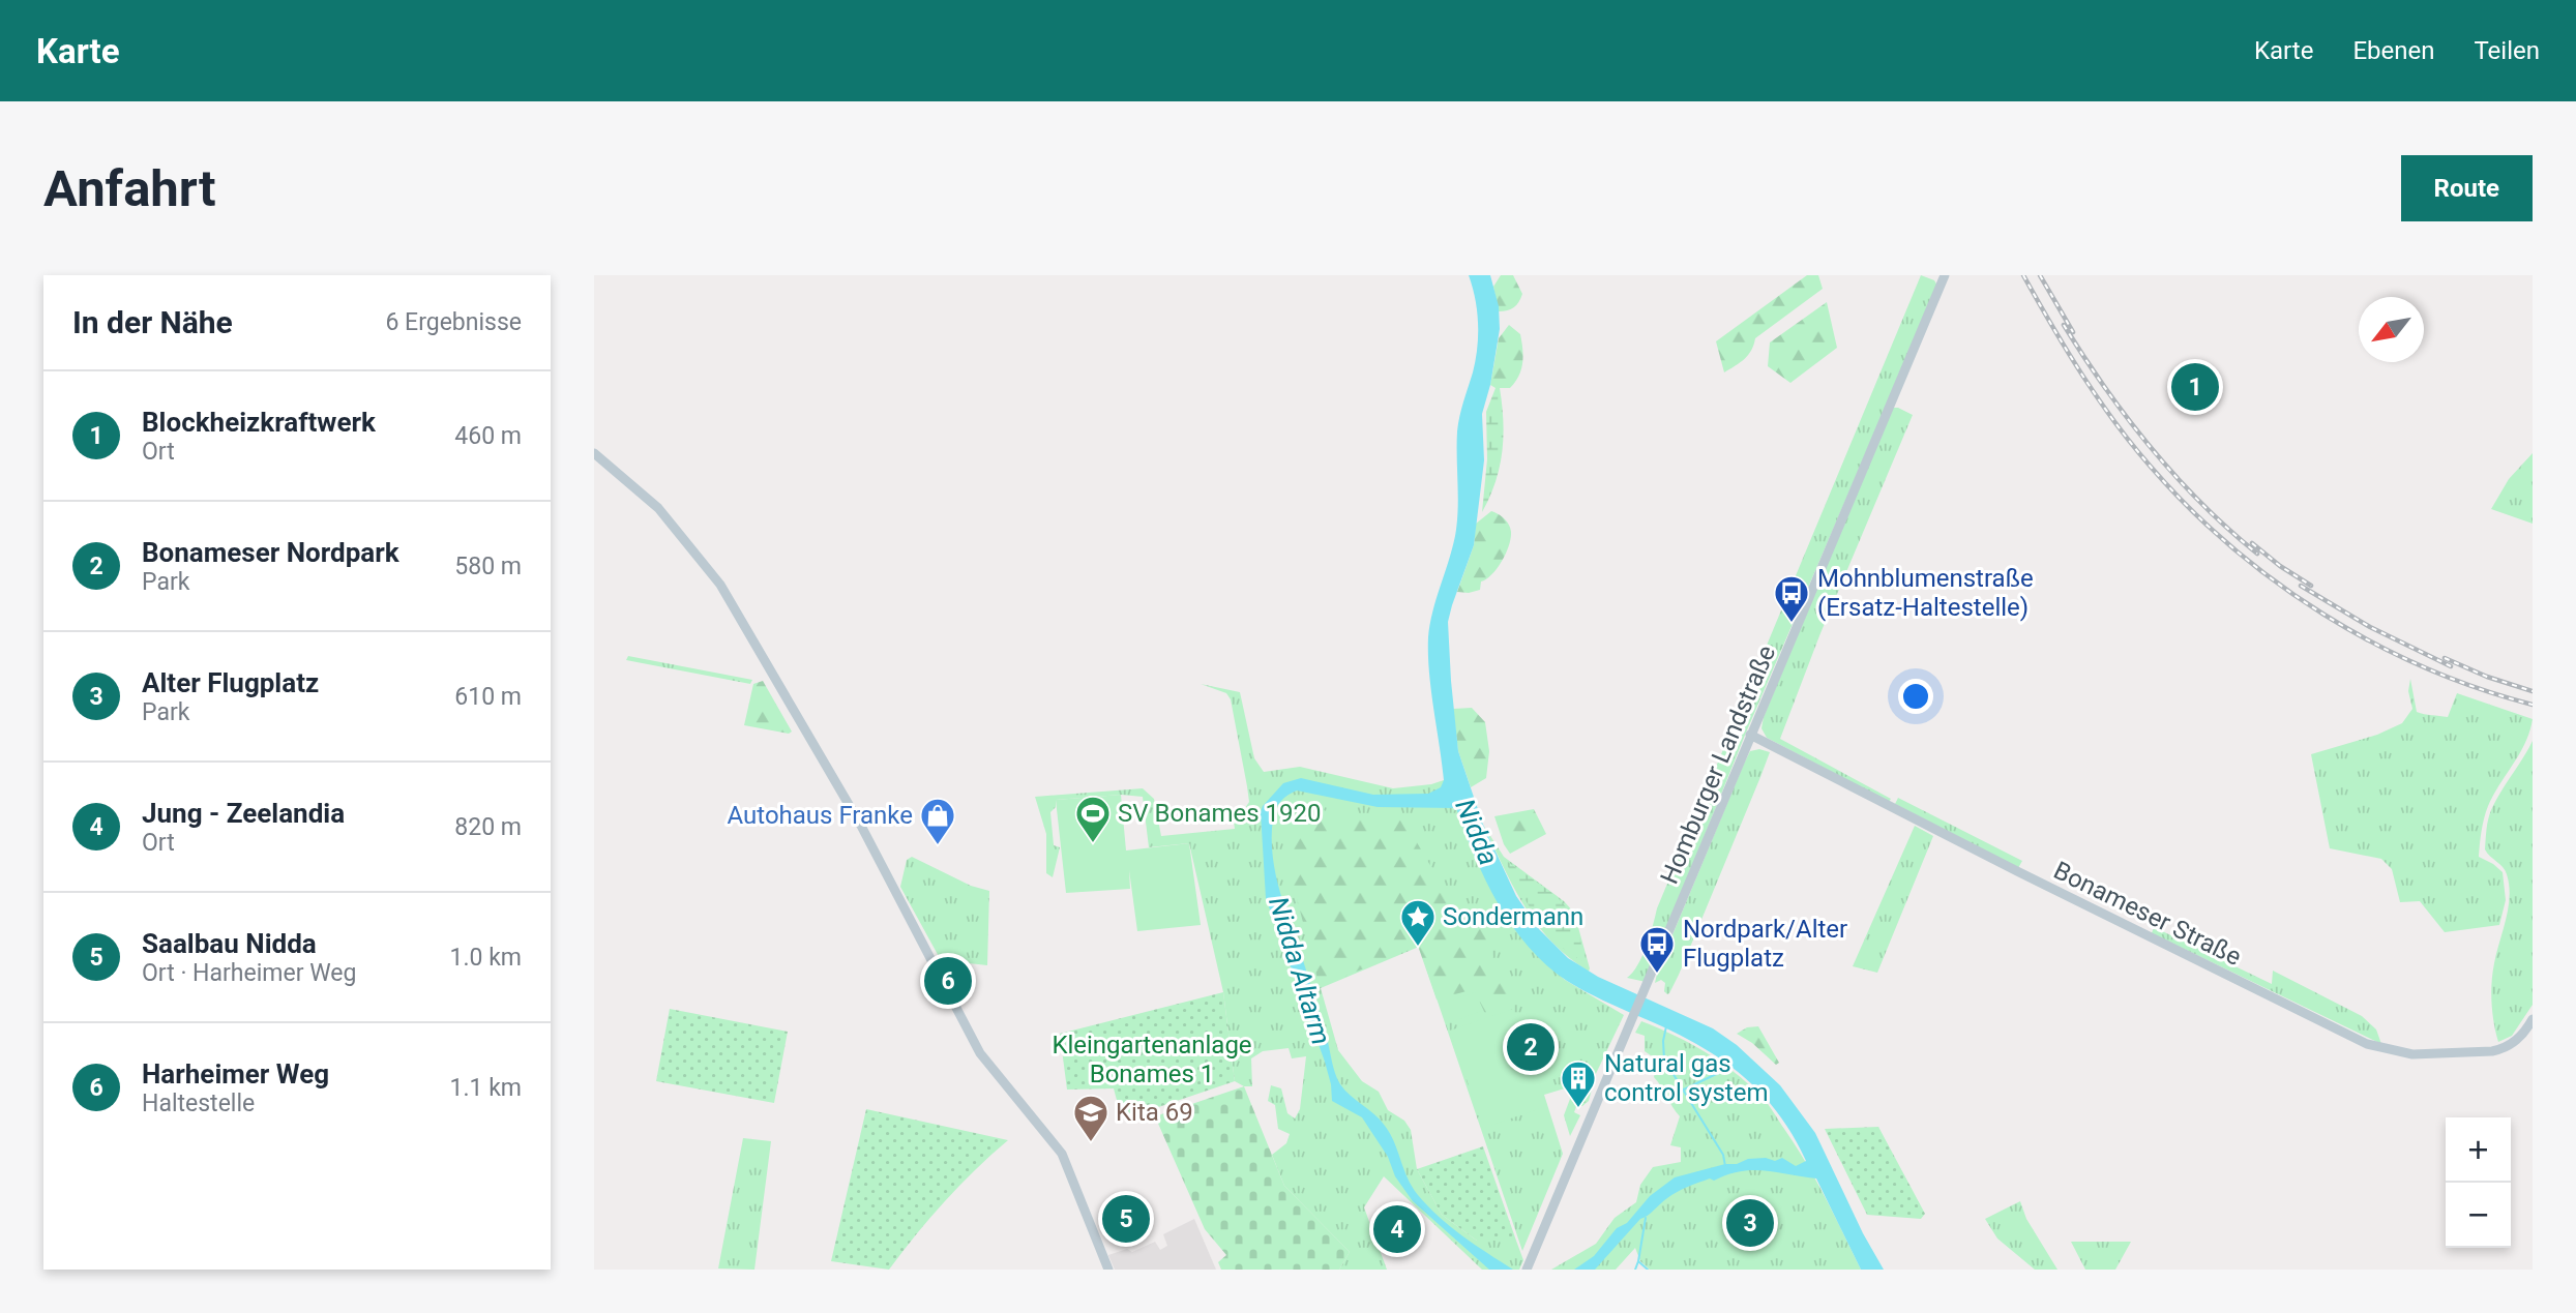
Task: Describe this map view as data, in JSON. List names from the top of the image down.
{
  "streets": {
    "street": ["Homburger Landstraße", "Bonameser Straße"]
  },
  "crossings": [
    ["Homburger Landstraße", "Bonameser Straße"]
  ],
  "water": ["Nidda", "Nidda Altarm"],
  "parks": ["Kleingartenanlage Bonames 1"],
  "places": {
    "bus stop": ["Mohnblumenstraße (Ersatz-Haltestelle)", "Nordpark/Alter Flugplatz"],
    "sports": ["SV Bonames 1920"],
    "shop": ["Autohaus Franke"],
    "place": ["Sondermann"],
    "building": ["Natural gas control system"],
    "school or university": ["Kita 69"]
  },
  "north": "bottom left",
  "page": {
    "header": "Karte",
    "nav": ["Karte", "Ebenen", "Teilen"],
    "buttons": "Route",
    "title": "Anfahrt",
    "heading": ["In der Nähe", "6 Ergebnisse"],
    "pins": [
      "1",
      "6",
      "2",
      "5",
      "3",
      "4"
    ],
    "list": [
      {
        "mark": "1",
        "name": "Blockheizkraftwerk",
        "note": "Ort",
        "value": "460 m"
      },
      {
        "mark": "2",
        "name": "Bonameser Nordpark",
        "note": "Park",
        "value": "580 m"
      },
      {
        "mark": "3",
        "name": "Alter Flugplatz",
        "note": "Park",
        "value": "610 m"
      },
      {
        "mark": "4",
        "name": "Jung - Zeelandia",
        "note": "Ort",
        "value": "820 m"
      },
      {
        "mark": "5",
        "name": "Saalbau Nidda",
        "note": "Ort · Harheimer Weg",
        "value": "1.0 km"
      },
      {
        "mark": "6",
        "name": "Harheimer Weg",
        "note": "Haltestelle",
        "value": "1.1 km"
      }
    ],
    "map_buttons": ["+", "−"]
  }
}
